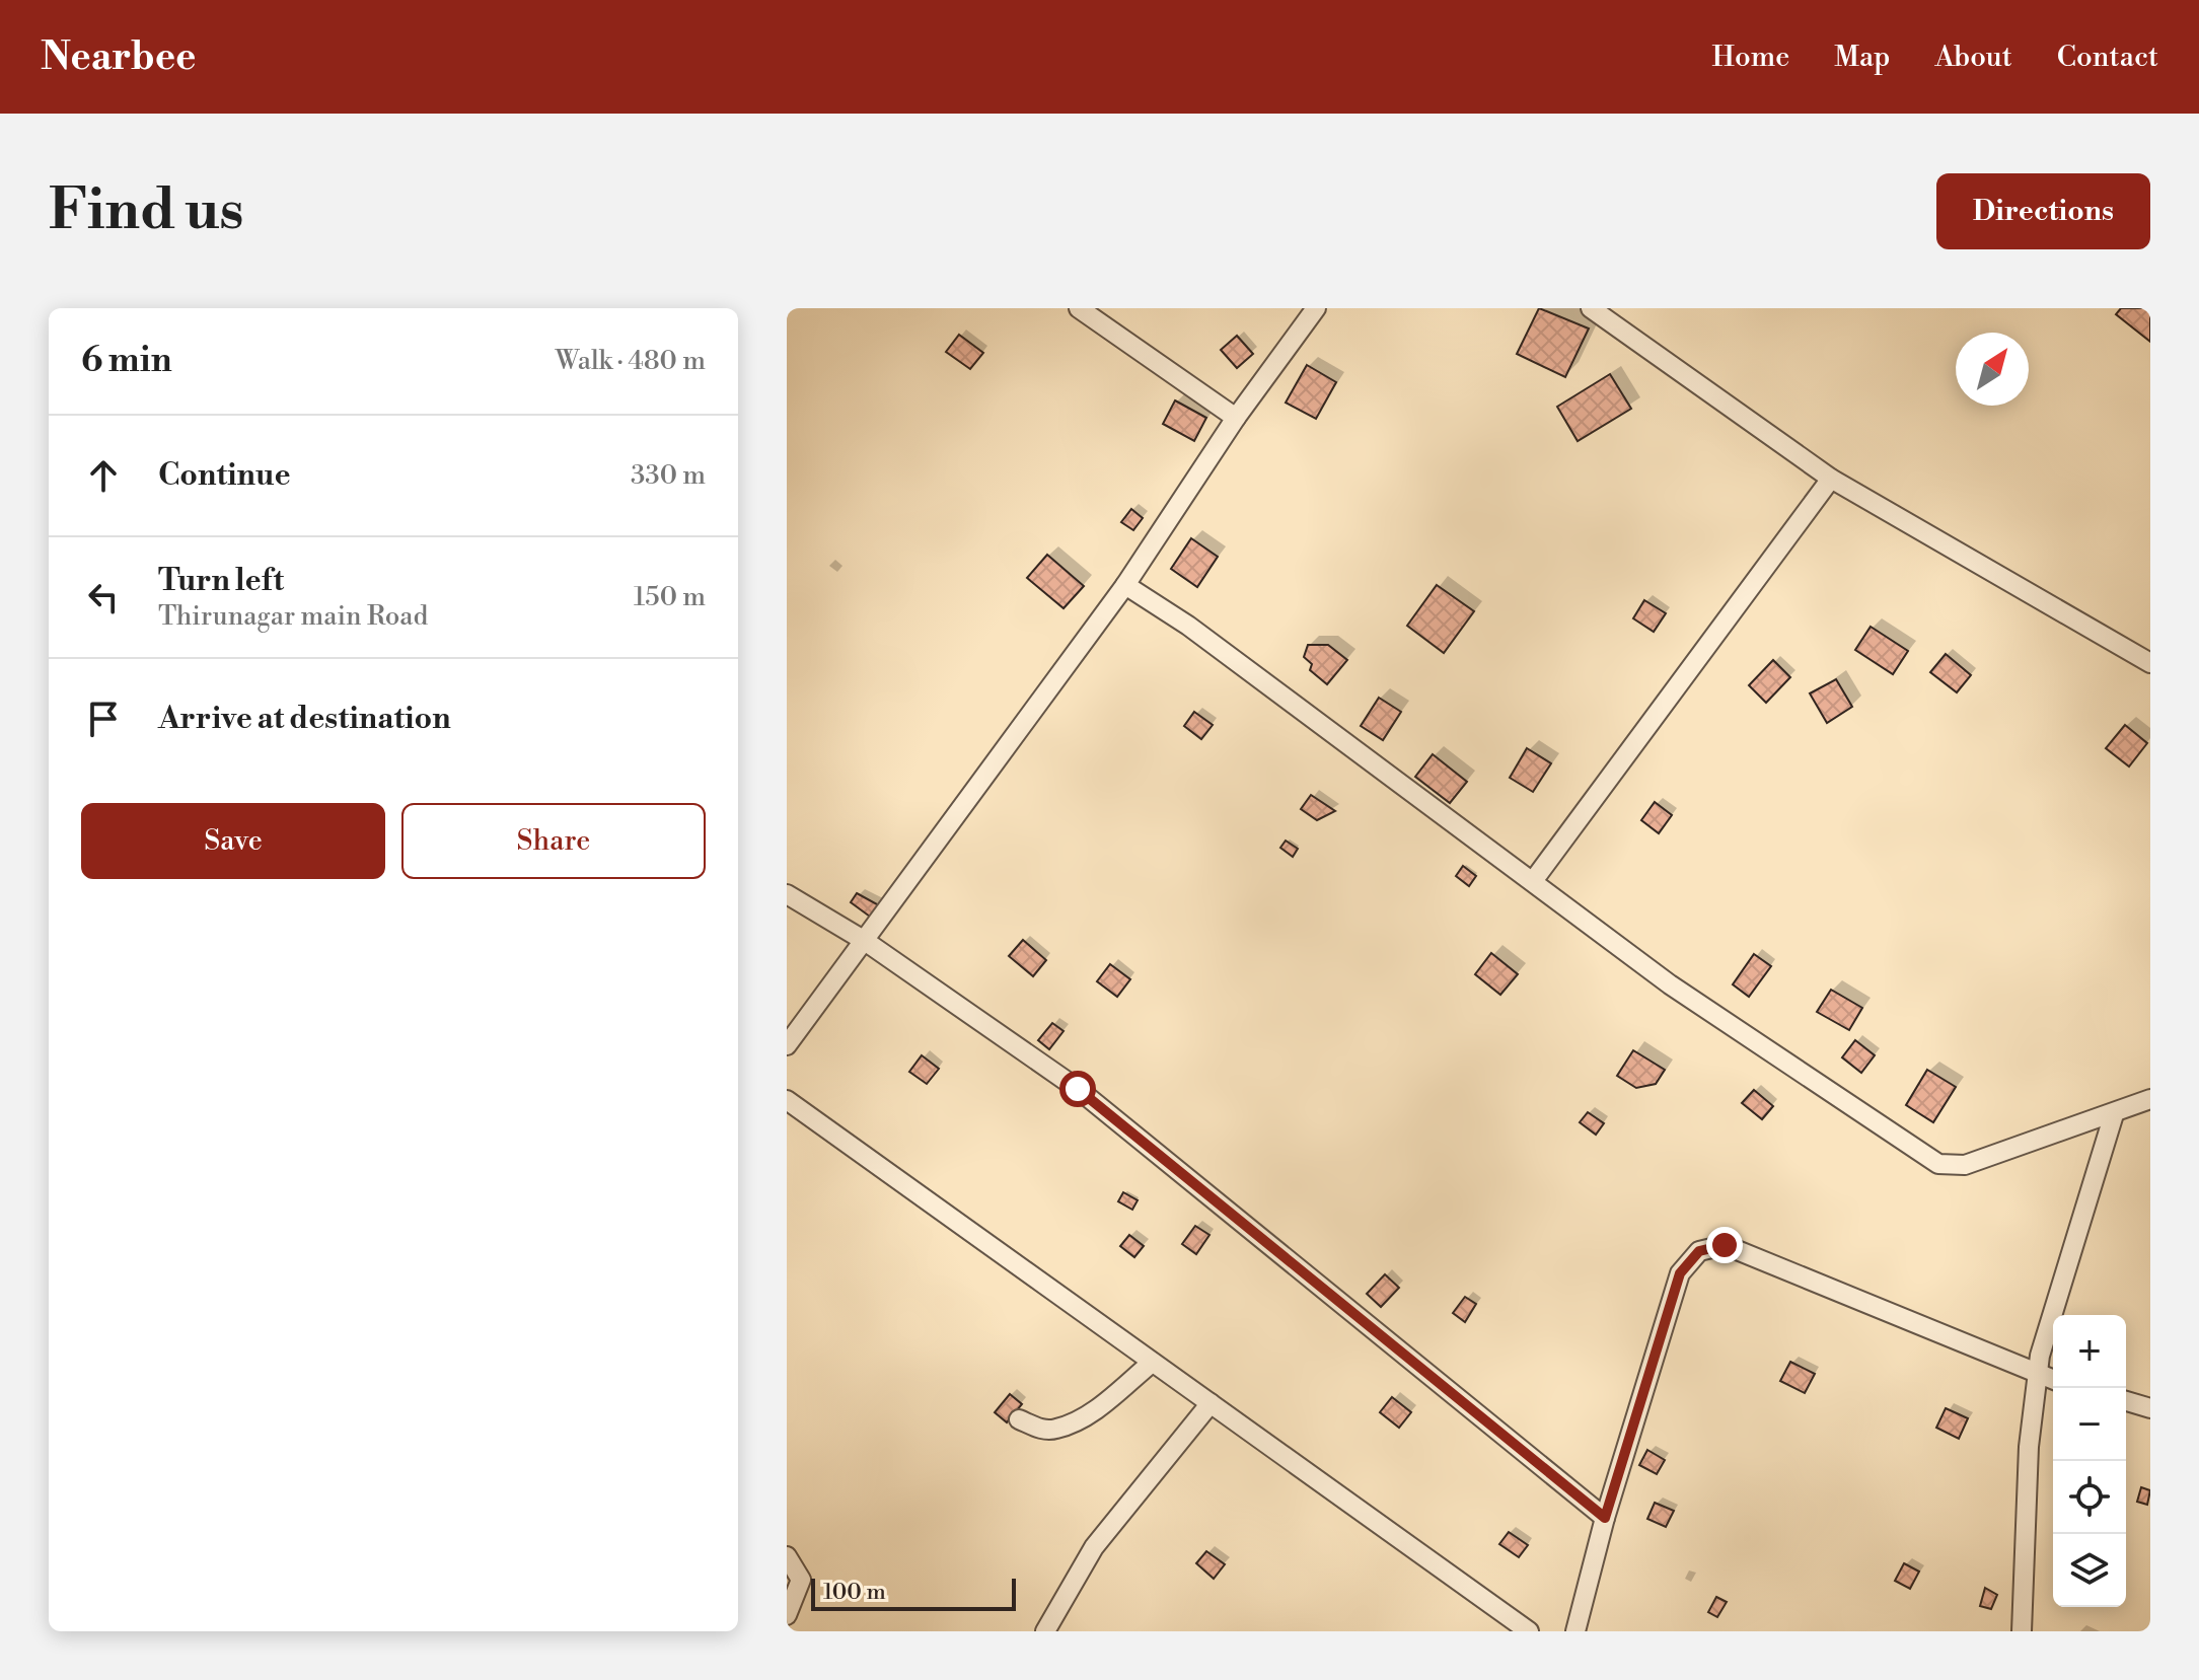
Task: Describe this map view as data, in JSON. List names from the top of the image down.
{
  "scale_bar": "100 m",
  "north": "top right",
  "page": {
    "header": "Nearbee",
    "nav": [
      "Home",
      "Map",
      "About",
      "Contact"
    ],
    "buttons": [
      "Directions",
      ["Save", "Share"]
    ],
    "title": "Find us",
    "heading": ["6 min", "Walk · 480 m"],
    "list": [
      ["Continue", "330 m"],
      ["Turn left", "Thirunagar main Road", "150 m"],
      "Arrive at destination"
    ],
    "map_buttons": ["+", "−"],
    "scale": "100 m"
  }
}
